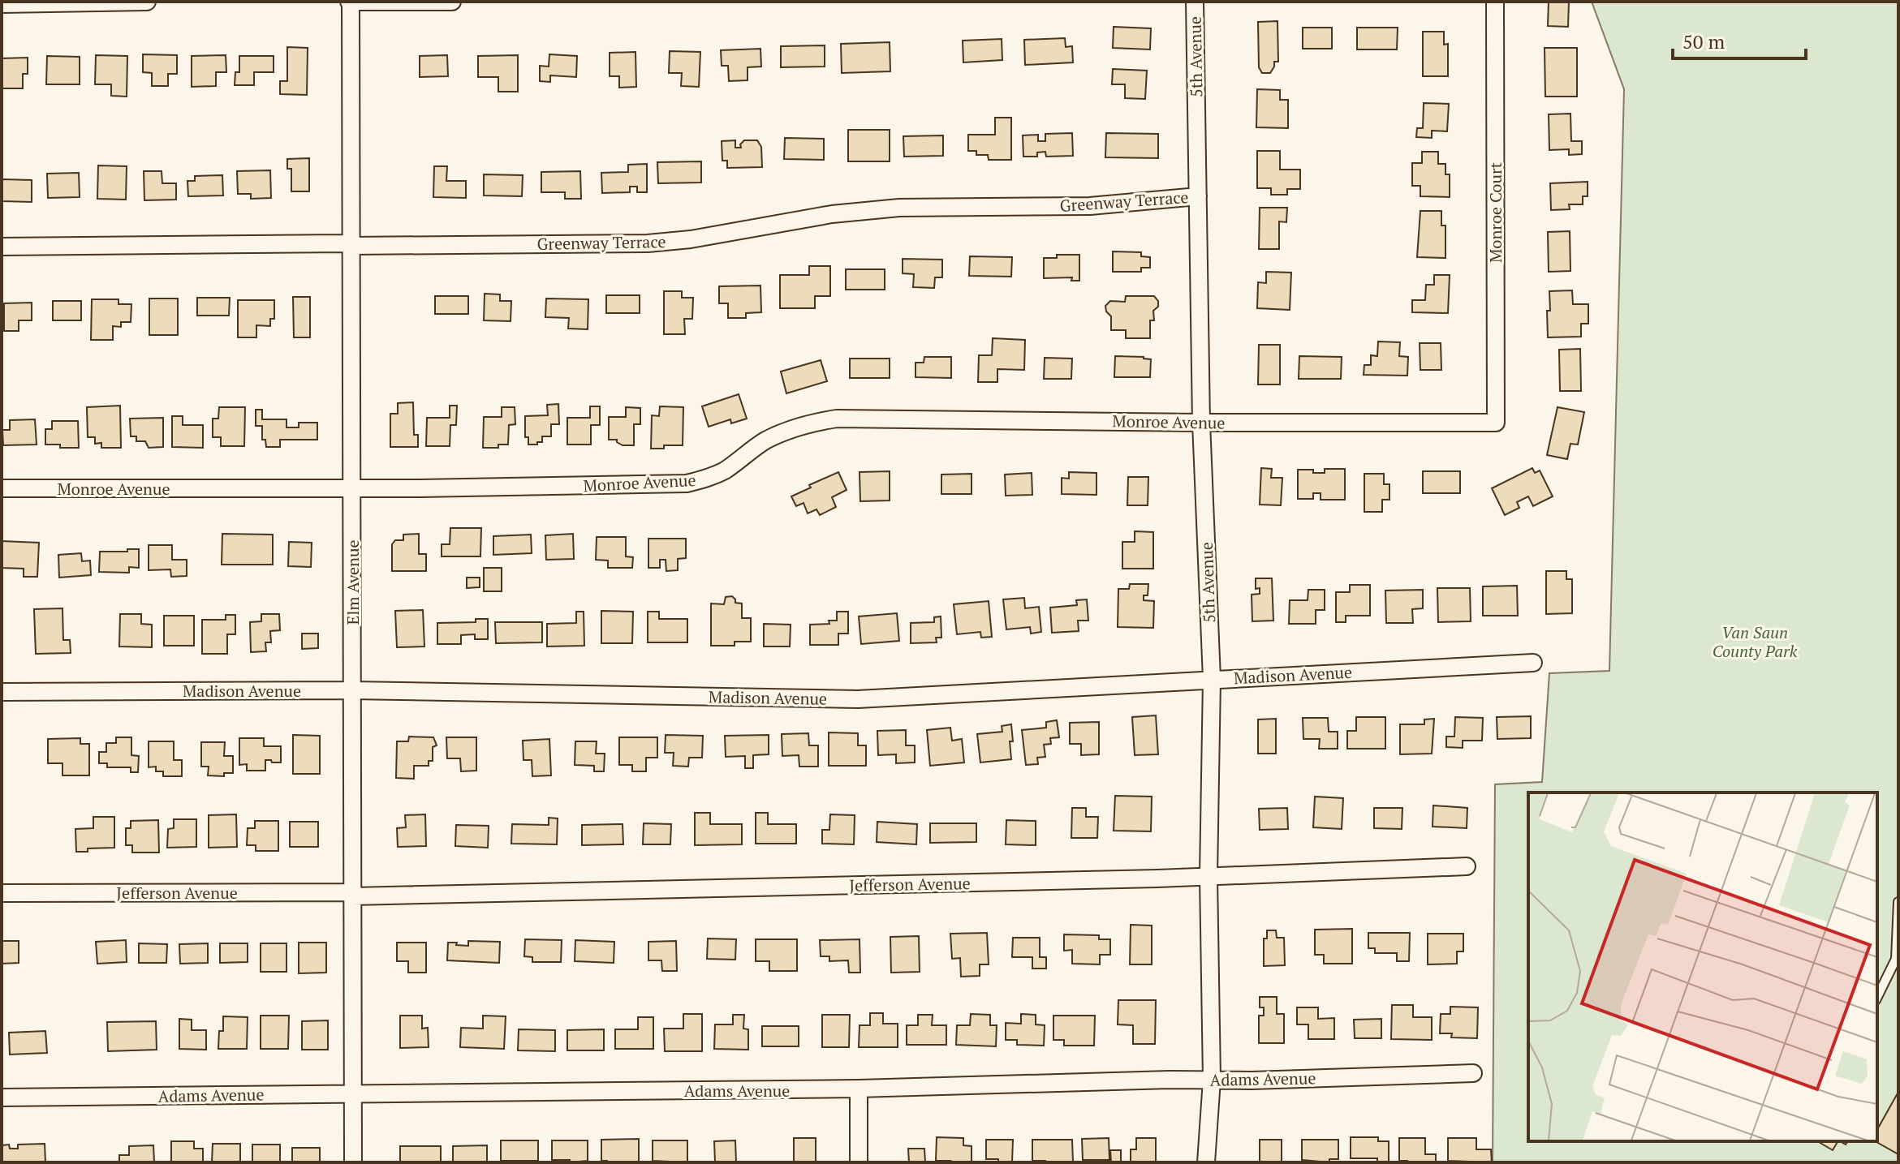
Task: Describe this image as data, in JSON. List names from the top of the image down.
{
  "streets": {
    "street": [
      "5th Avenue",
      "Greenway Terrace",
      "Monroe Court",
      "Monroe Avenue",
      "Elm Avenue",
      "Madison Avenue",
      "Jefferson Avenue",
      "Adams Avenue"
    ]
  },
  "crossings": [
    ["5th Avenue", "Greenway Terrace"],
    ["5th Avenue", "Monroe Avenue"],
    ["5th Avenue", "Madison Avenue"],
    ["5th Avenue", "Jefferson Avenue"],
    ["5th Avenue", "Adams Avenue"],
    ["Greenway Terrace", "Elm Avenue"],
    ["Monroe Court", "Monroe Avenue"],
    ["Monroe Avenue", "Elm Avenue"],
    ["Elm Avenue", "Madison Avenue"],
    ["Elm Avenue", "Jefferson Avenue"],
    ["Elm Avenue", "Adams Avenue"]
  ],
  "parks": ["Van Saun County Park"],
  "scale_bar": "50 m"
}
